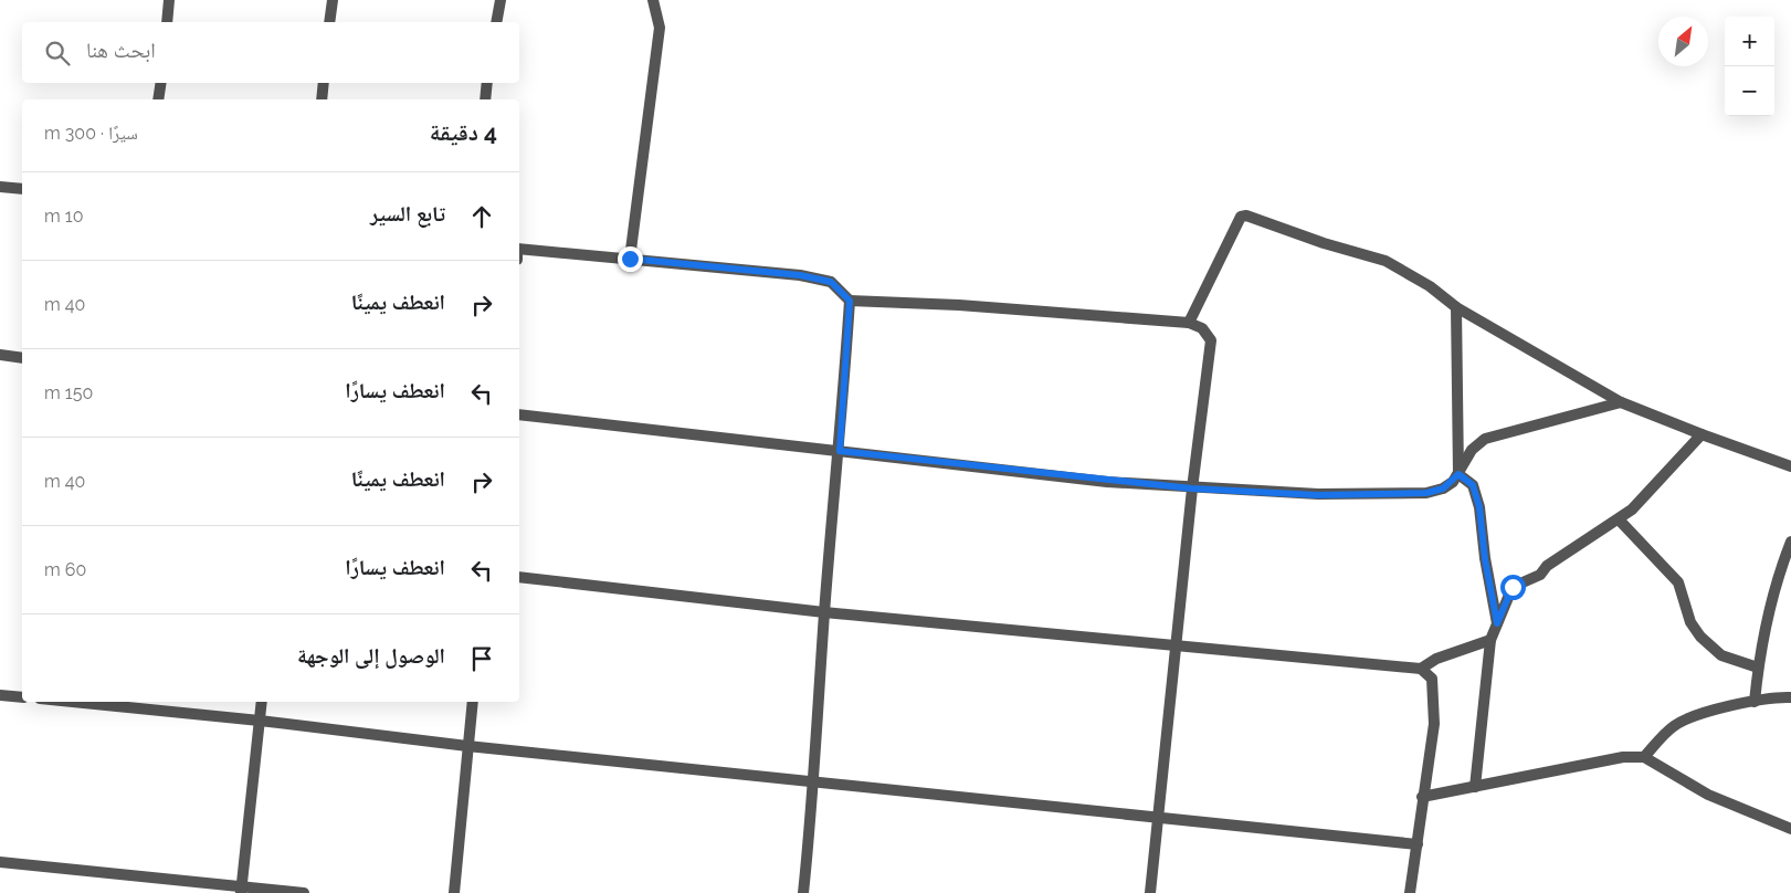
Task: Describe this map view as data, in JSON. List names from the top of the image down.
{
  "north": "top right",
  "page": {
    "map_buttons": ["+", "−"],
    "search": "ابحث هنا",
    "heading": ["4 دقيقة", "سيرًا · 300 m"],
    "list": [
      ["تابع السير", "10 m"],
      ["انعطف يمينًا", "40 m"],
      ["انعطف يسارًا", "150 m"],
      ["انعطف يمينًا", "40 m"],
      ["انعطف يسارًا", "60 m"],
      "الوصول إلى الوجهة"
    ]
  }
}
